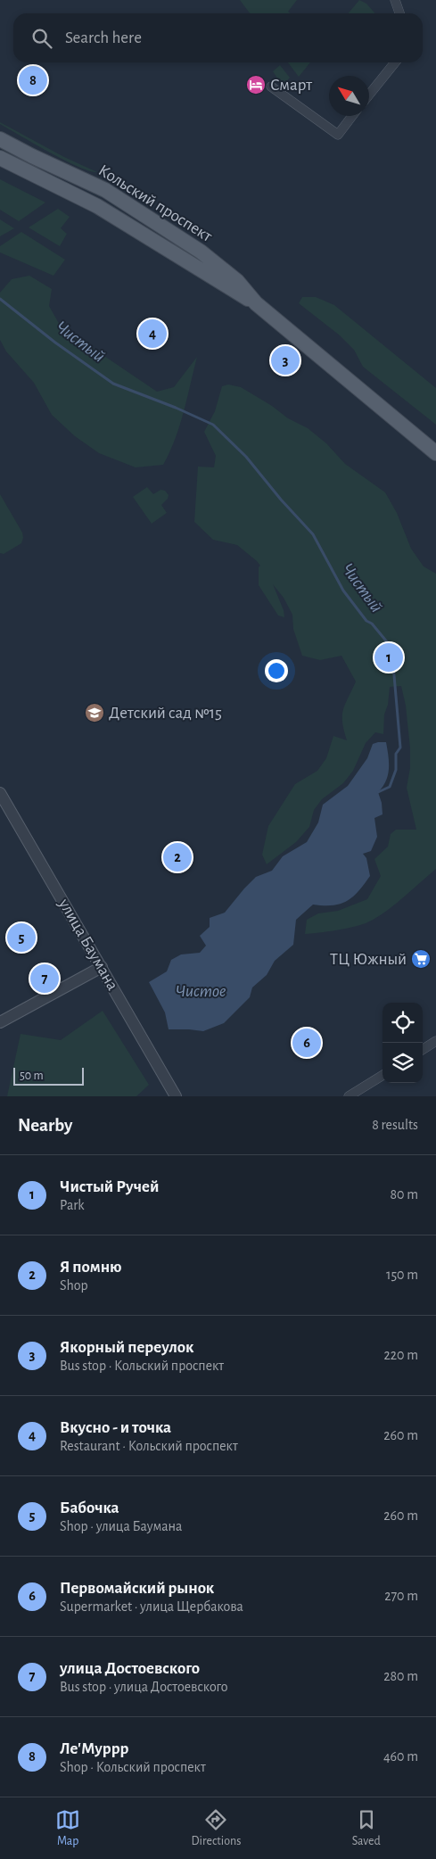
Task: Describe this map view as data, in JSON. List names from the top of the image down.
{
  "streets": {
    "main road": ["Кольский проспект"],
    "street": ["улица Баумана"]
  },
  "water": ["Чистый", "Чистое"],
  "places": {
    "hotel": ["Смарт"],
    "school or university": ["Детский сад №15"],
    "supermarket": ["ТЦ Южный"]
  },
  "scale_bar": "50 m",
  "north": "top left",
  "page": {
    "search": "Search here",
    "pins": [
      "8",
      "4",
      "3",
      "1",
      "2",
      "5",
      "7",
      "6"
    ],
    "scale": "50 m",
    "heading": ["Nearby", "8 results"],
    "list": [
      {
        "mark": "1",
        "name": "Чистый Ручей",
        "note": "Park",
        "value": "80 m"
      },
      {
        "mark": "2",
        "name": "Я помню",
        "note": "Shop",
        "value": "150 m"
      },
      {
        "mark": "3",
        "name": "Якорный переулок",
        "note": "Bus stop · Кольский проспект",
        "value": "220 m"
      },
      {
        "mark": "4",
        "name": "Вкусно - и точка",
        "note": "Restaurant · Кольский проспект",
        "value": "260 m"
      },
      {
        "mark": "5",
        "name": "Бабочка",
        "note": "Shop · улица Баумана",
        "value": "260 m"
      },
      {
        "mark": "6",
        "name": "Первомайский рынок",
        "note": "Supermarket · улица Щербакова",
        "value": "270 m"
      },
      {
        "mark": "7",
        "name": "улица Достоевского",
        "note": "Bus stop · улица Достоевского",
        "value": "280 m"
      },
      {
        "mark": "8",
        "name": "Ле'Муррр",
        "note": "Shop · Кольский проспект",
        "value": "460 m"
      }
    ],
    "nav": ["Map", "Directions", "Saved"]
  }
}
